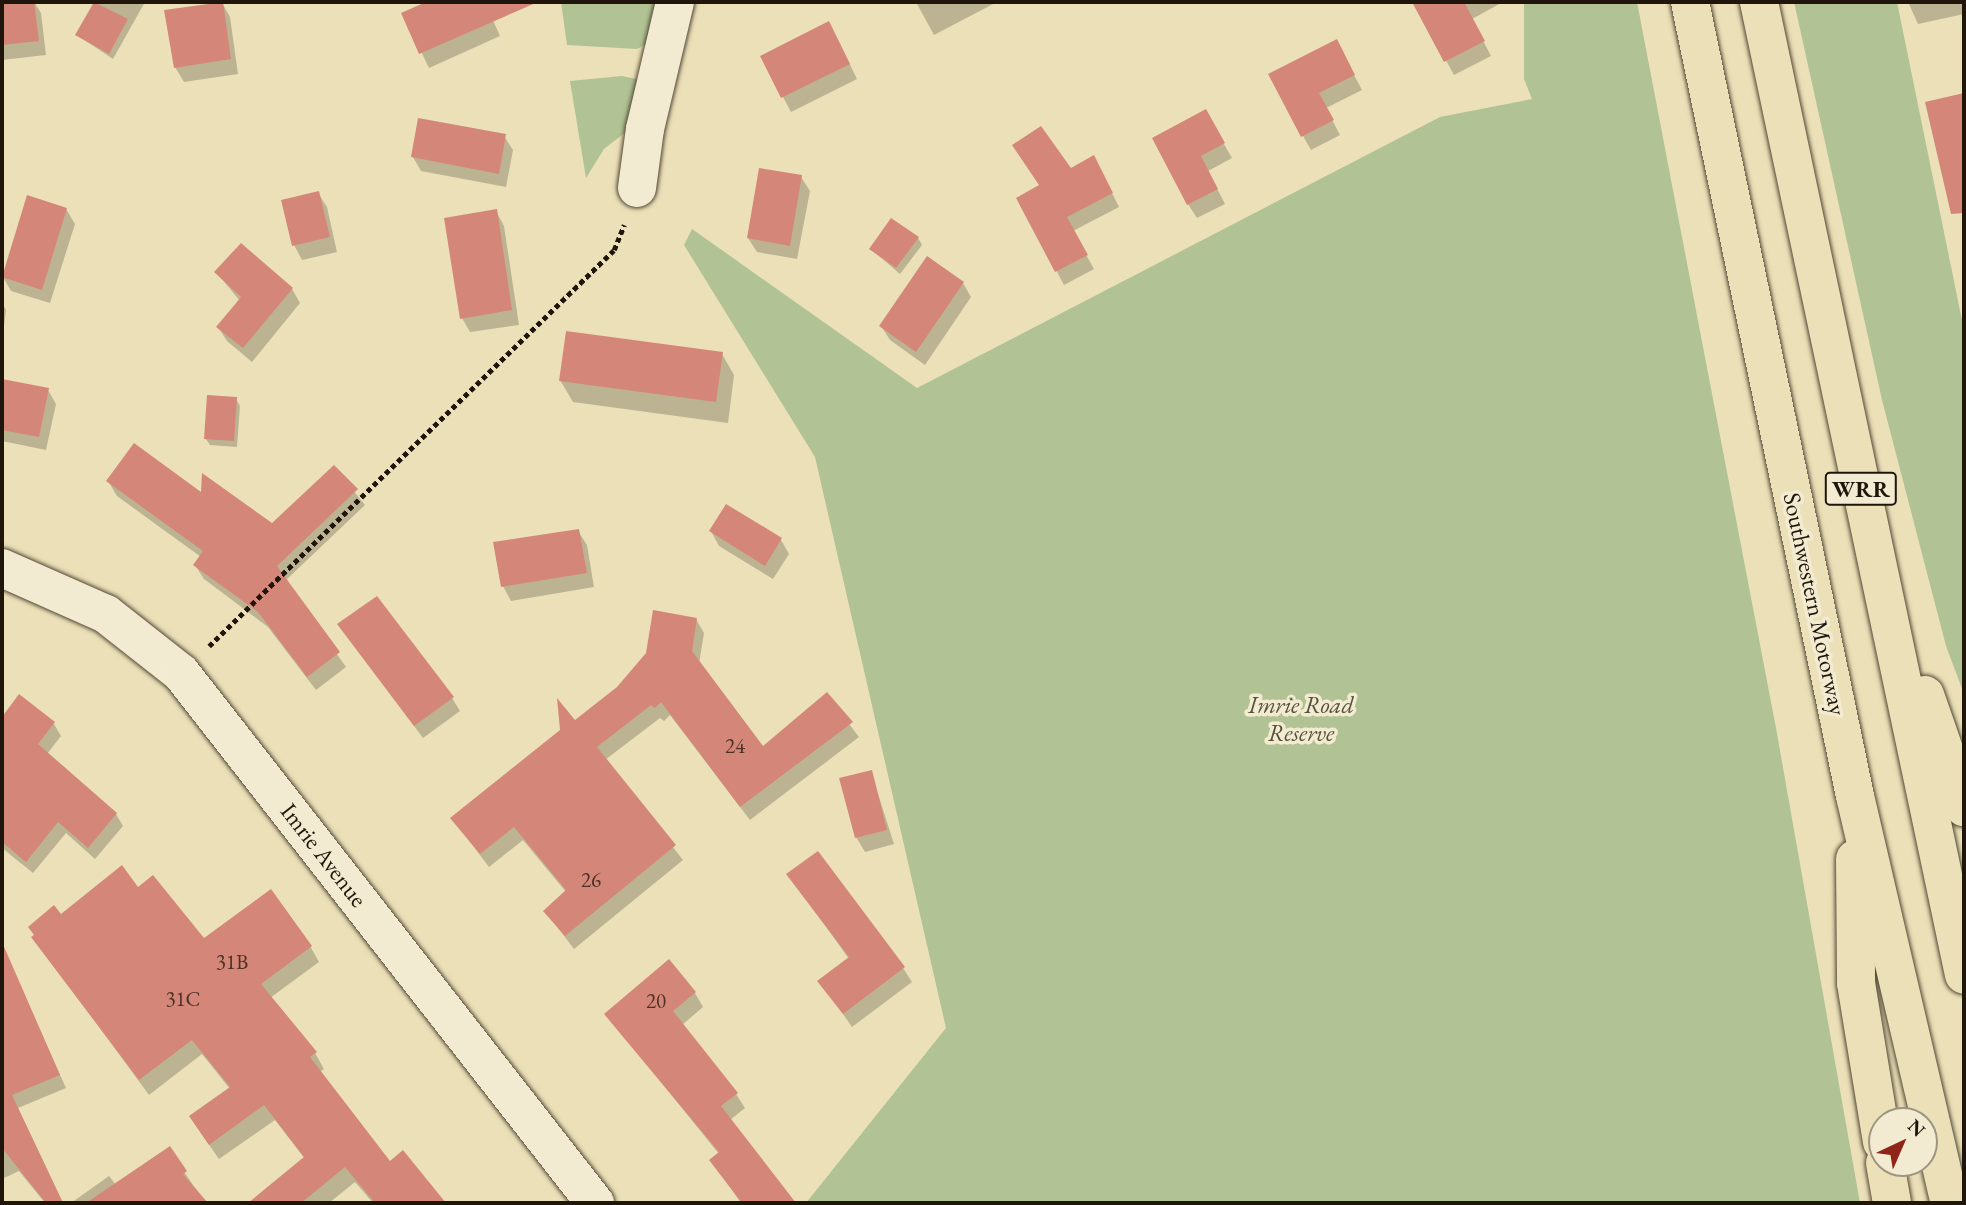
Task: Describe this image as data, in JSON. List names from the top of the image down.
{
  "streets": {
    "highway": ["WRR", "Southwestern Motorway"],
    "street": ["Imrie Avenue"]
  },
  "parks": ["Imrie Road Reserve"],
  "house_numbers": [
    "24",
    "26",
    "31B",
    "31C",
    "20"
  ],
  "north": "top right"
}
